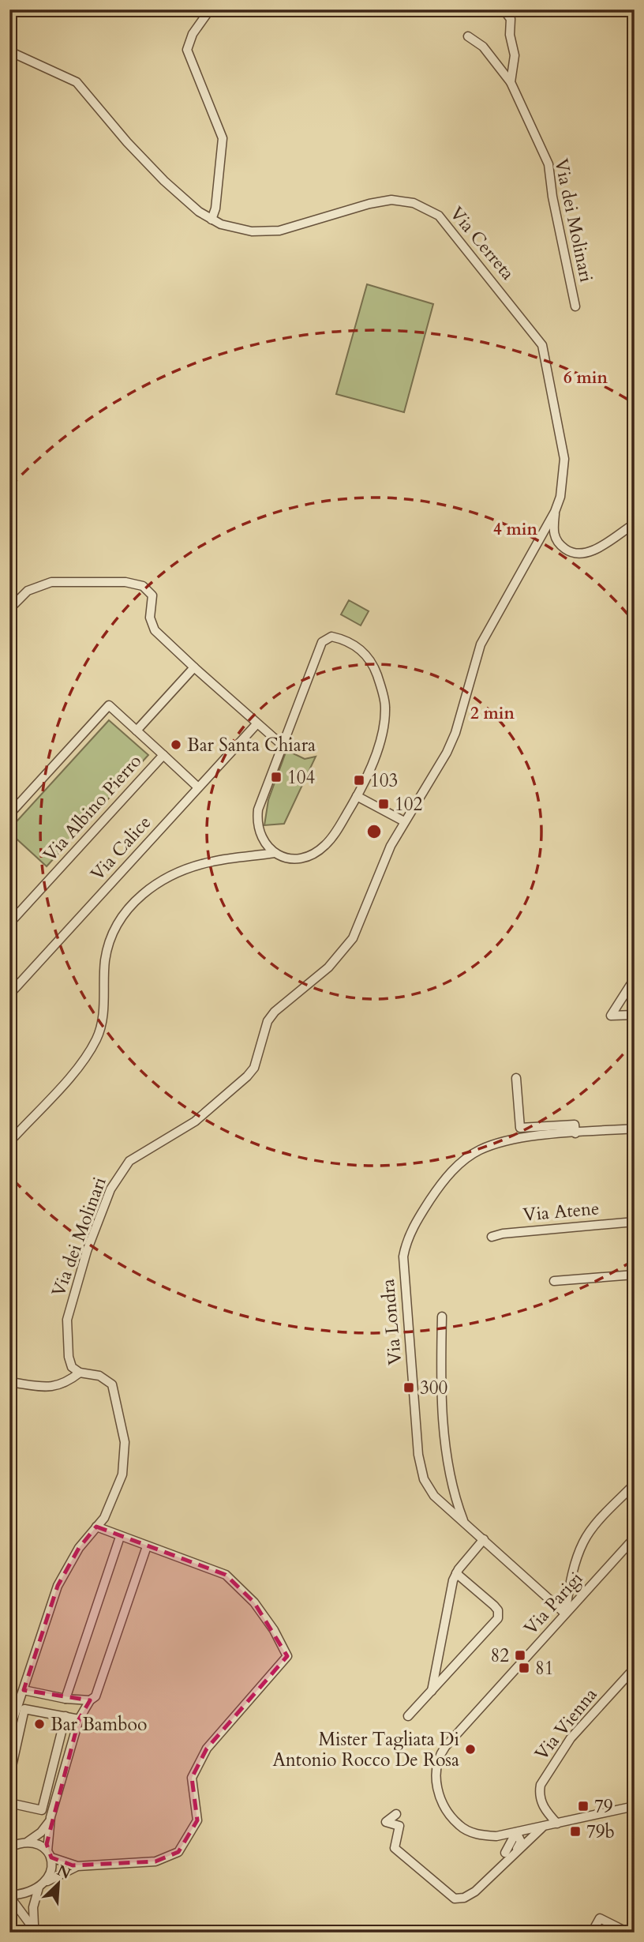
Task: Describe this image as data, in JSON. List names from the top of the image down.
{
  "streets": {
    "street": [
      "Via dei Molinari",
      "Via Cerreta",
      "Via Albino Pierro",
      "Via Calice",
      "Via Atene",
      "Via Londra",
      "Via Parigi",
      "Via Vienna"
    ]
  },
  "crossings": [
    ["Via dei Molinari", "Via Cerreta"],
    ["Via Londra", "Via Parigi"],
    ["Via Parigi", "Via Vienna"]
  ],
  "places": {
    "other": ["Bar Santa Chiara", "Bar Bamboo", "Mister Tagliata Di Antonio Rocco De Rosa"],
    "transit": [
      "104",
      "103",
      "102",
      "300",
      "82",
      "81",
      "79",
      "79b"
    ]
  },
  "north": "top right",
  "rings": ["6 min", "4 min", "2 min"]
}
